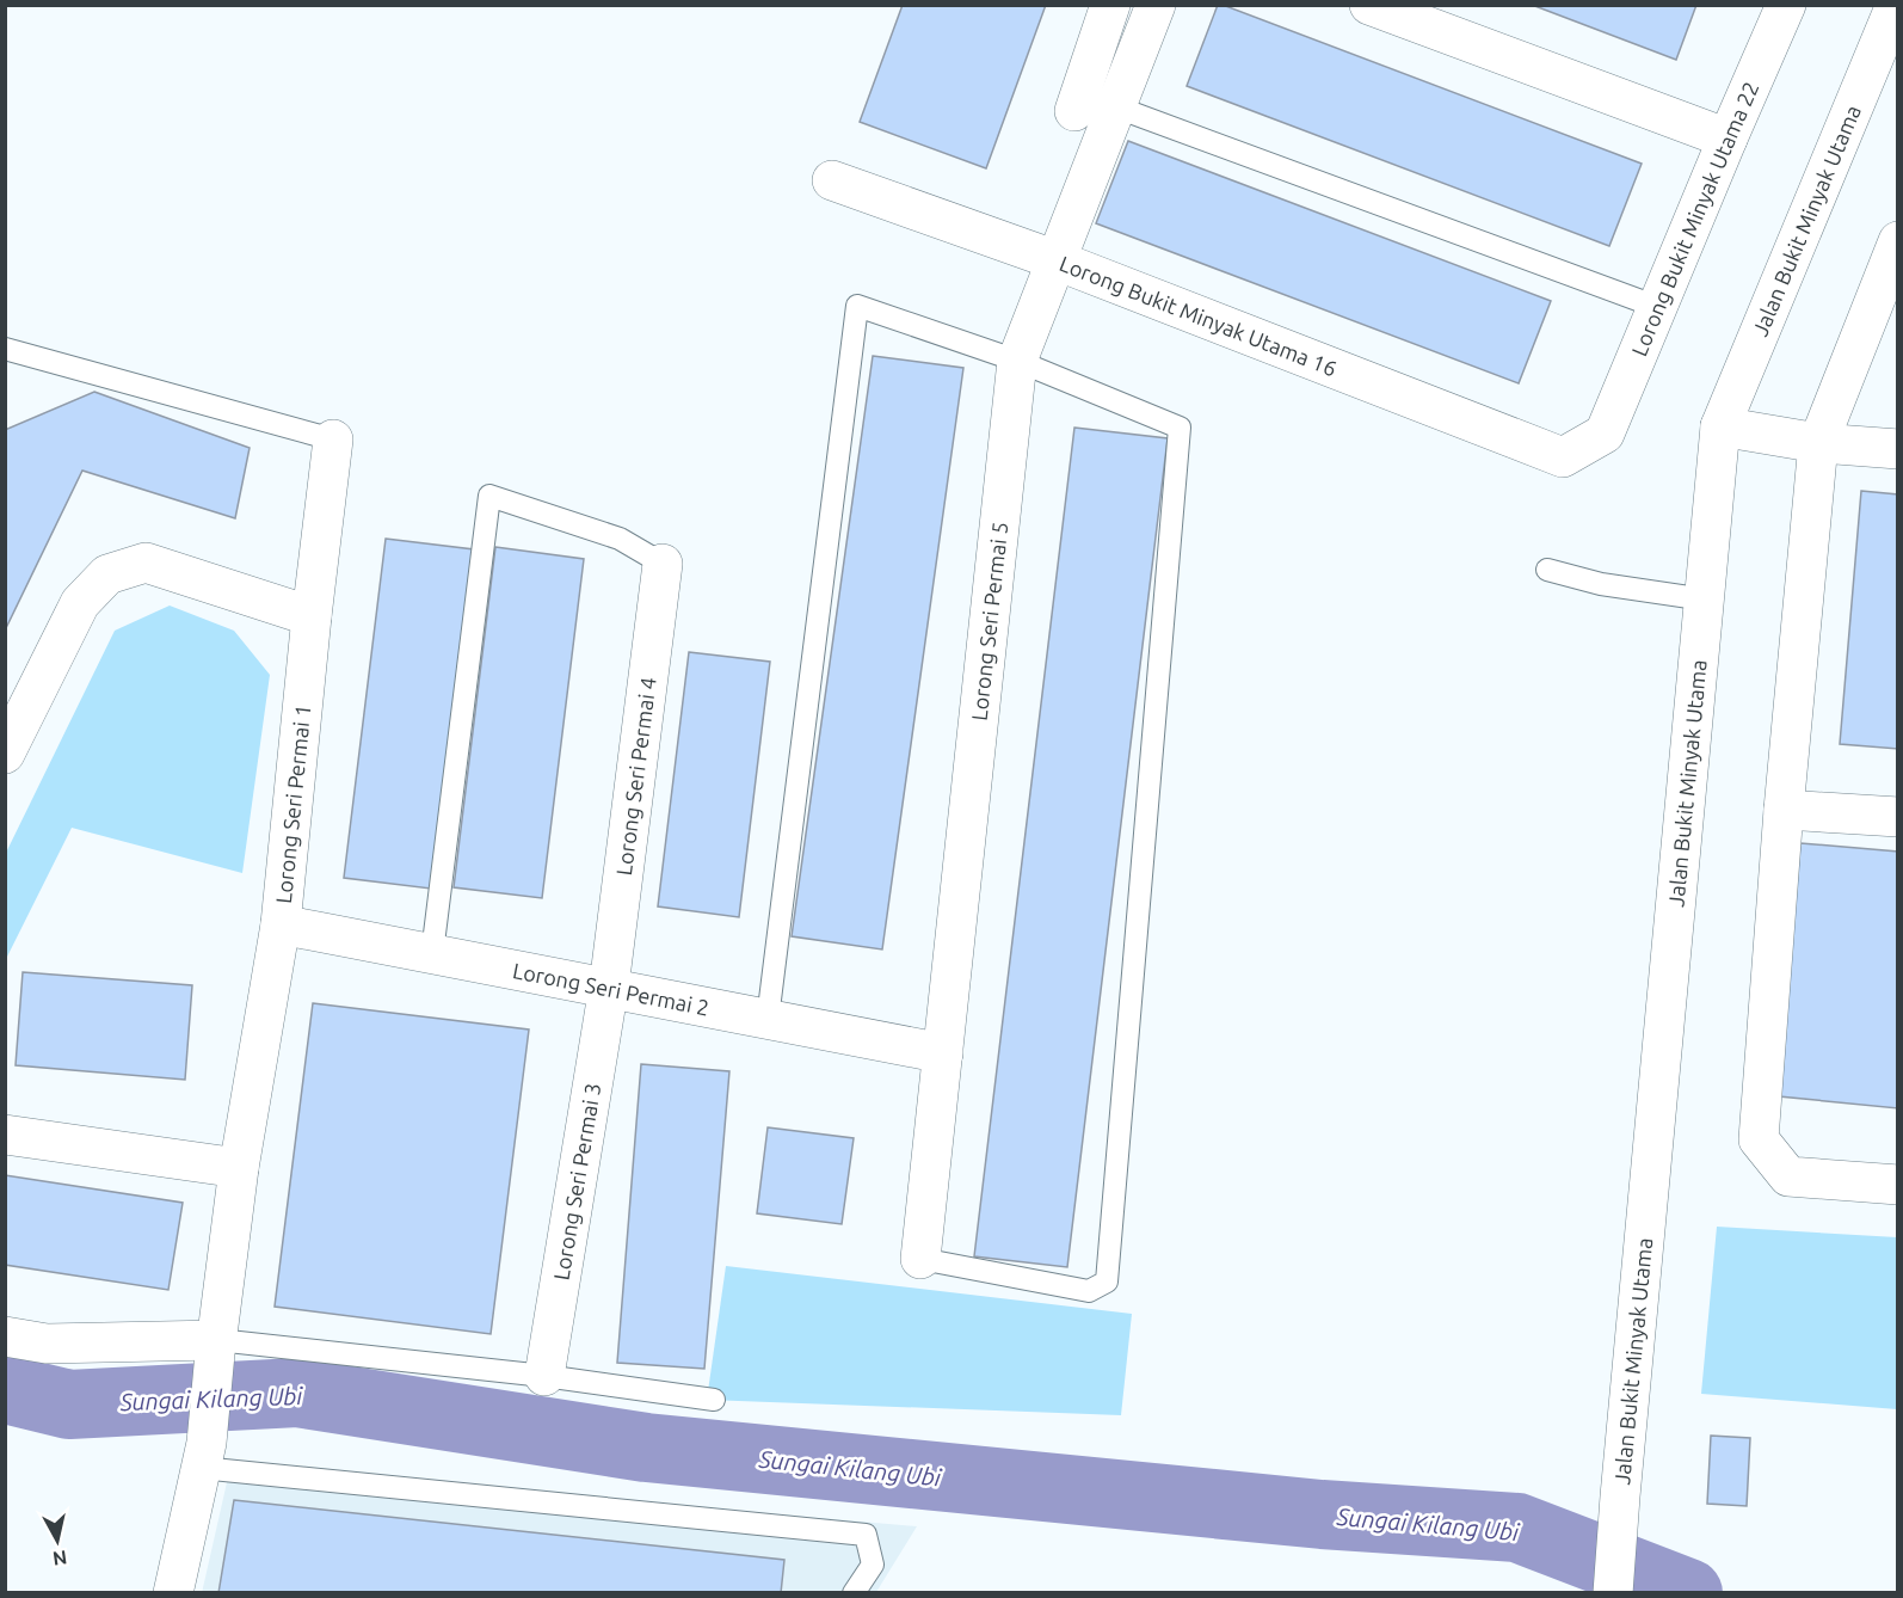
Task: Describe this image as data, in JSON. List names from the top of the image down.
{
  "streets": {
    "street": [
      "Lorong Bukit Minyak Utama 22",
      "Jalan Bukit Minyak Utama",
      "Lorong Bukit Minyak Utama 16",
      "Lorong Seri Permai 5",
      "Lorong Seri Permai 4",
      "Lorong Seri Permai 1",
      "Lorong Seri Permai 2",
      "Lorong Seri Permai 3"
    ]
  },
  "crossings": [
    ["Lorong Bukit Minyak Utama 22", "Lorong Bukit Minyak Utama 16"],
    ["Lorong Bukit Minyak Utama 16", "Lorong Seri Permai 5"],
    ["Lorong Seri Permai 5", "Lorong Seri Permai 2"],
    ["Lorong Seri Permai 4", "Lorong Seri Permai 2"],
    ["Lorong Seri Permai 4", "Lorong Seri Permai 3"],
    ["Lorong Seri Permai 1", "Lorong Seri Permai 2"],
    ["Lorong Seri Permai 2", "Lorong Seri Permai 3"]
  ],
  "water": ["Sungai Kilang Ubi"],
  "north": "bottom"
}
